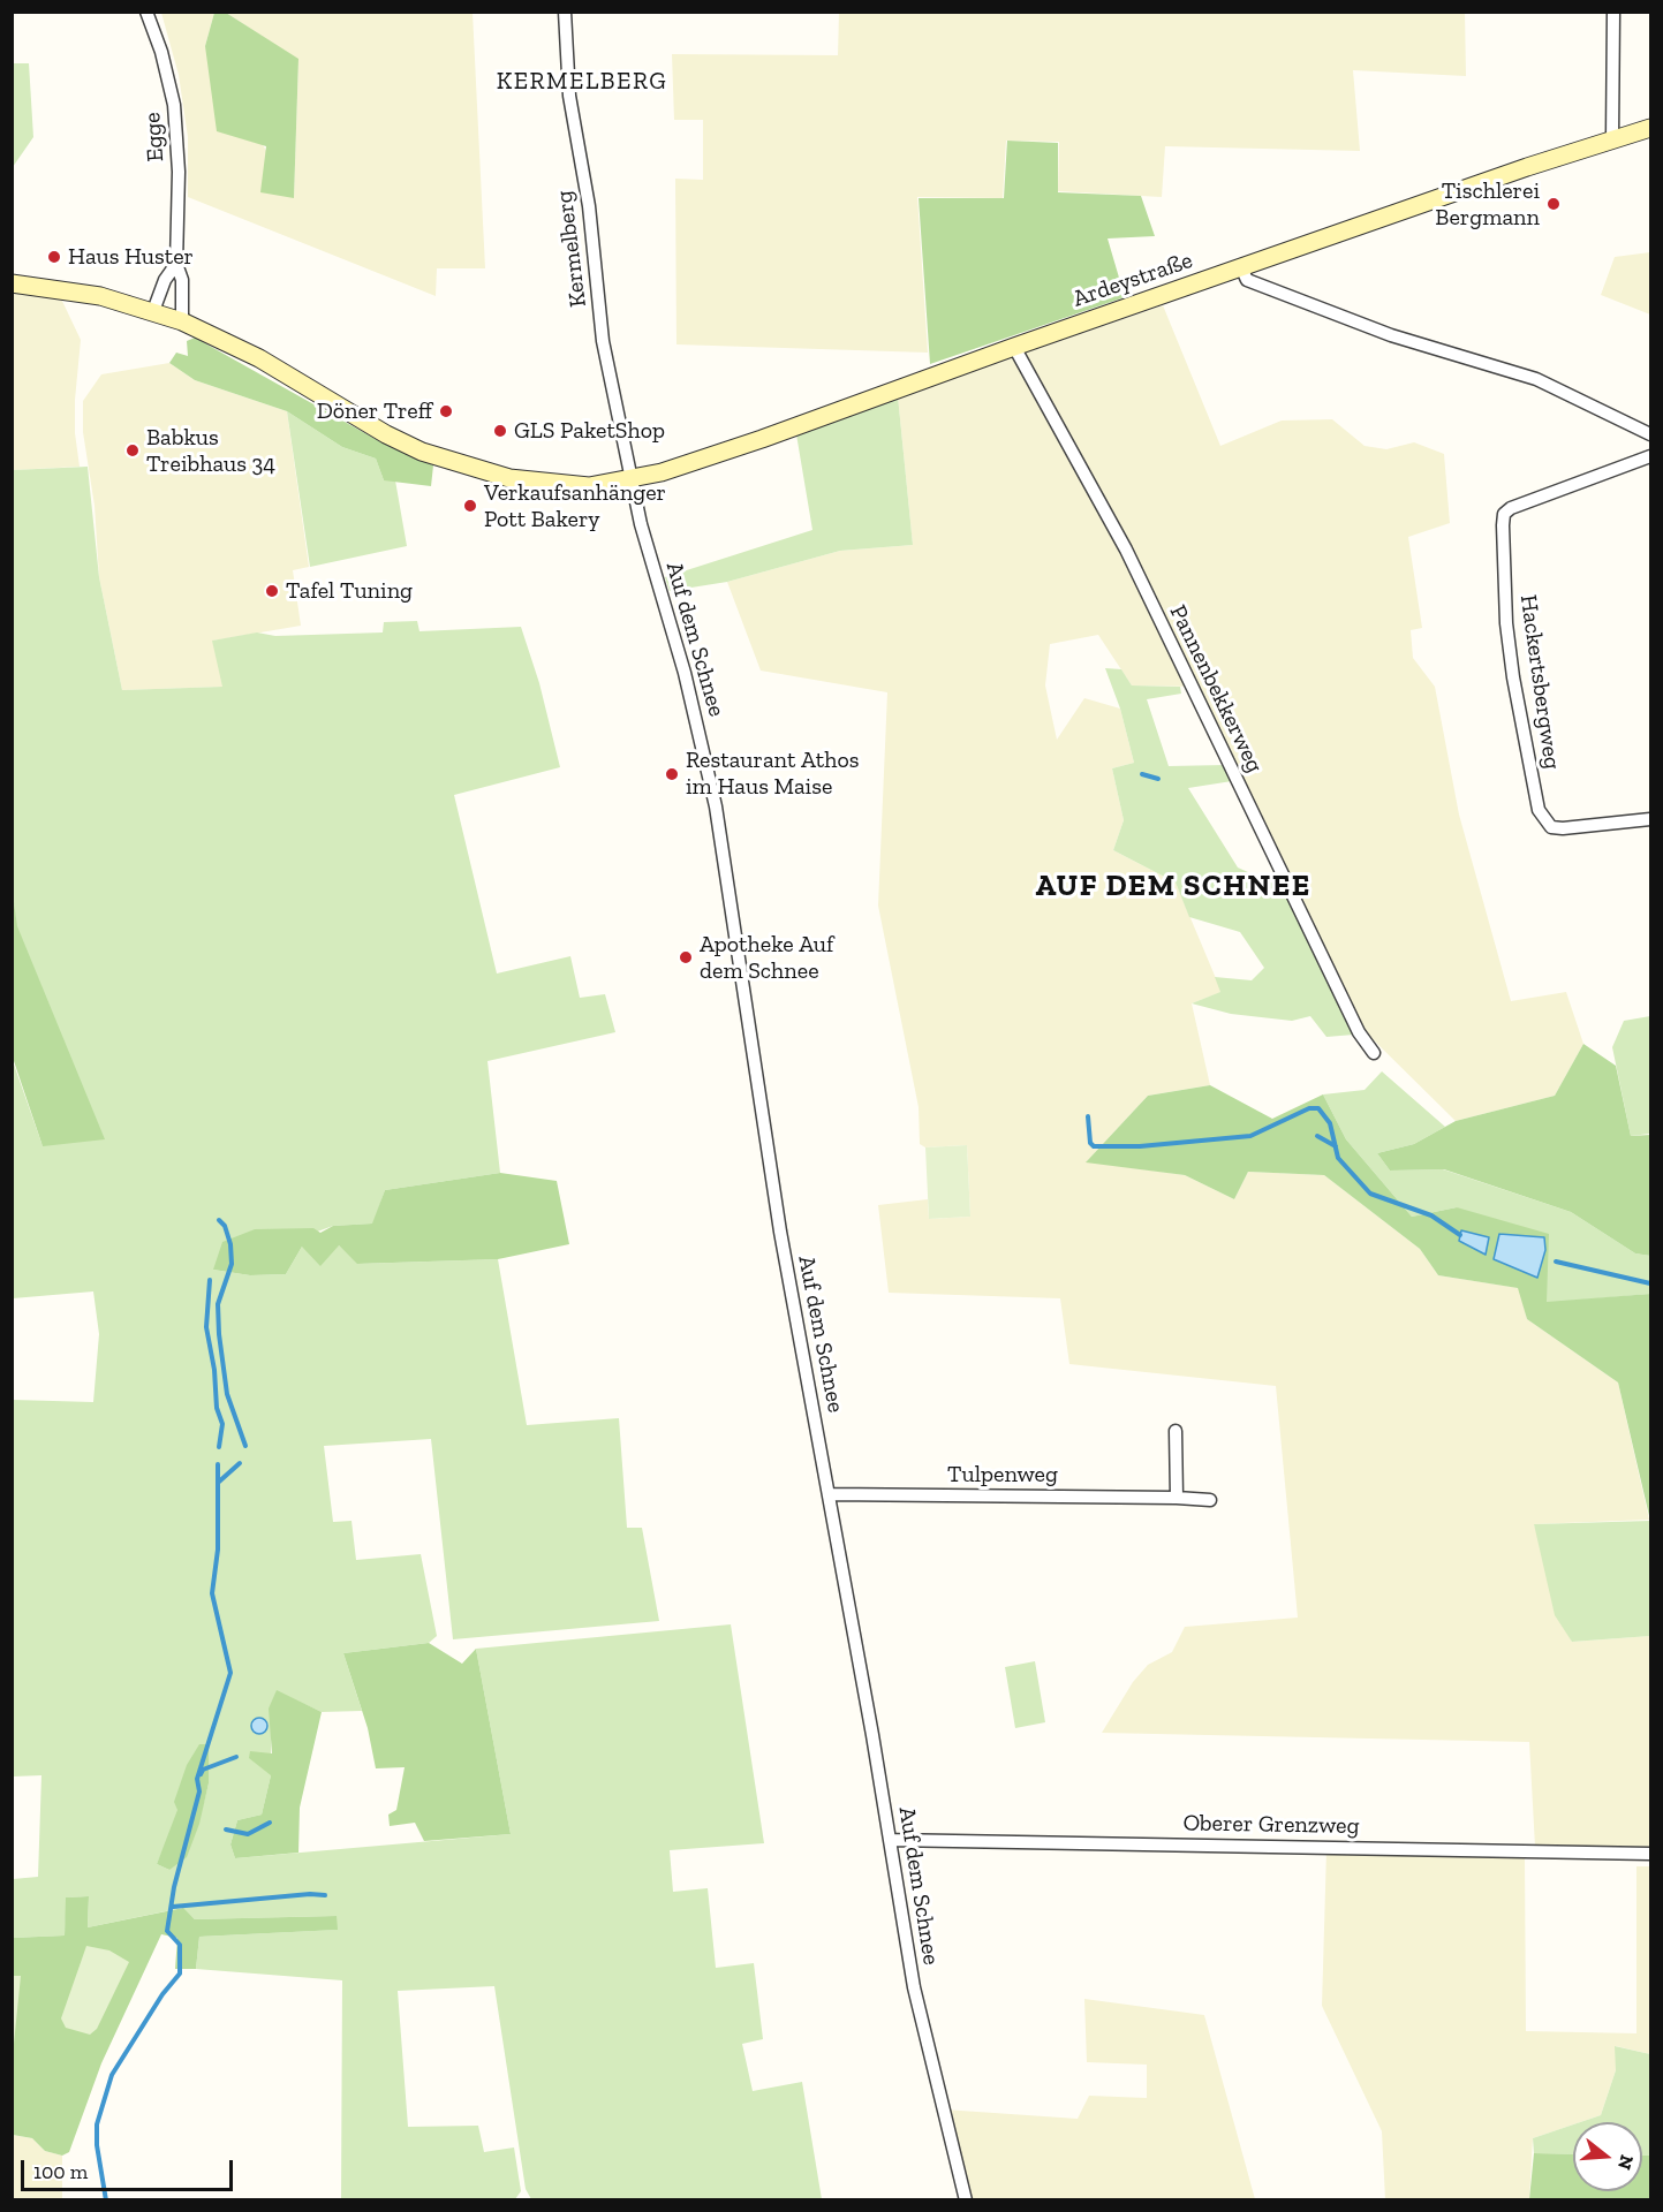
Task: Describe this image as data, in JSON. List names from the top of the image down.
{
  "streets": {
    "main road": ["Ardeystraße"],
    "street": [
      "Egge",
      "Kermelberg",
      "Auf dem Schnee",
      "Hackertsbergweg",
      "Pannenbekkerweg",
      "Tulpenweg",
      "Oberer Grenzweg"
    ]
  },
  "crossings": [
    ["Egge", "Ardeystraße"],
    ["Kermelberg", "Ardeystraße"],
    ["Kermelberg", "Auf dem Schnee"],
    ["Ardeystraße", "Auf dem Schnee"],
    ["Ardeystraße", "Pannenbekkerweg"],
    ["Auf dem Schnee", "Tulpenweg"],
    ["Auf dem Schnee", "Oberer Grenzweg"]
  ],
  "districts": ["KERMELBERG", "AUF DEM SCHNEE"],
  "places": [
    "Tischlerei Bergmann",
    "Haus Huster",
    "Döner Treff",
    "GLS PaketShop",
    "Babkus Treibhaus 34",
    "Verkaufsanhänger Pott Bakery",
    "Tafel Tuning",
    "Restaurant Athos im Haus Maise",
    "Apotheke Auf dem Schnee"
  ],
  "scale_bar": "100 m",
  "north": "right"
}
